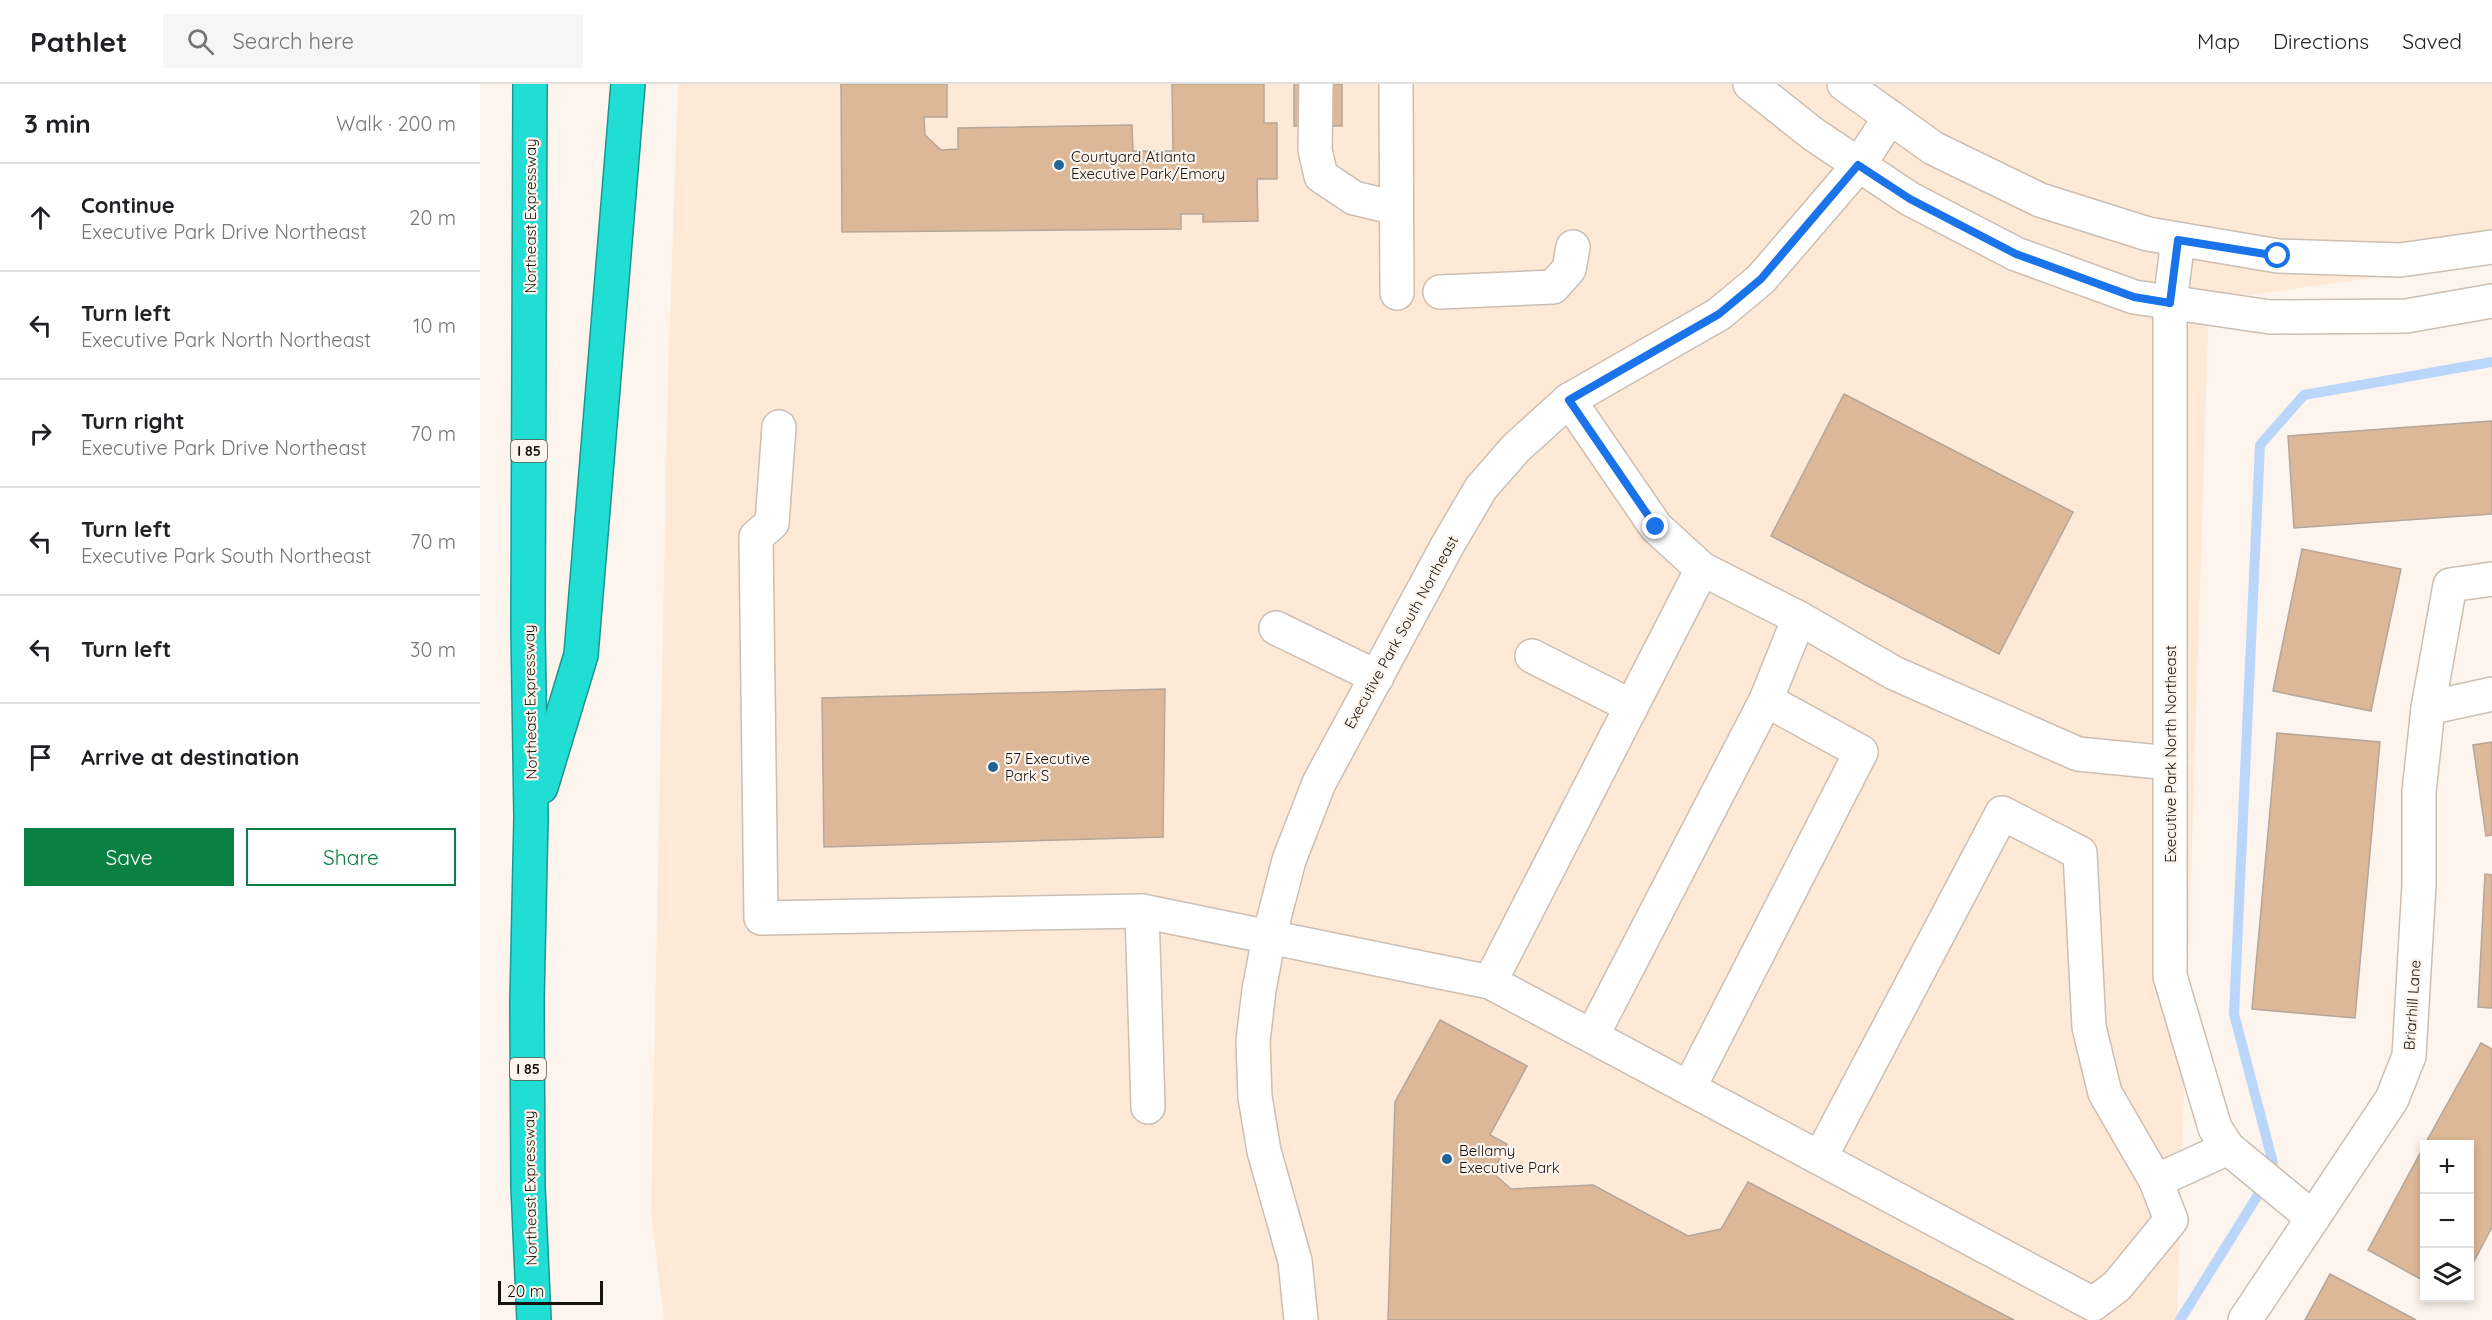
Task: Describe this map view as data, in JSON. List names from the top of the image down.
{
  "streets": {
    "highway": ["Northeast Expressway", "I 85"],
    "street": ["Executive Park South Northeast", "Executive Park North Northeast", "Briarhill Lane"]
  },
  "crossings": [
    ["Executive Park North Northeast", "Briarhill Lane"]
  ],
  "places": ["Courtyard Atlanta Executive Park/Emory", "57 Executive Park S", "Bellamy Executive Park"],
  "scale_bar": "20 m",
  "page": {
    "header": "Pathlet",
    "search": "Search here",
    "nav": ["Map", "Directions", "Saved"],
    "heading": ["3 min", "Walk · 200 m"],
    "list": [
      ["Continue", "Executive Park Drive Northeast", "20 m"],
      ["Turn left", "Executive Park North Northeast", "10 m"],
      ["Turn right", "Executive Park Drive Northeast", "70 m"],
      ["Turn left", "Executive Park South Northeast", "70 m"],
      ["Turn left", "30 m"],
      "Arrive at destination"
    ],
    "buttons": ["Save", "Share"],
    "map_buttons": ["+", "−"],
    "scale": "20 m"
  }
}
